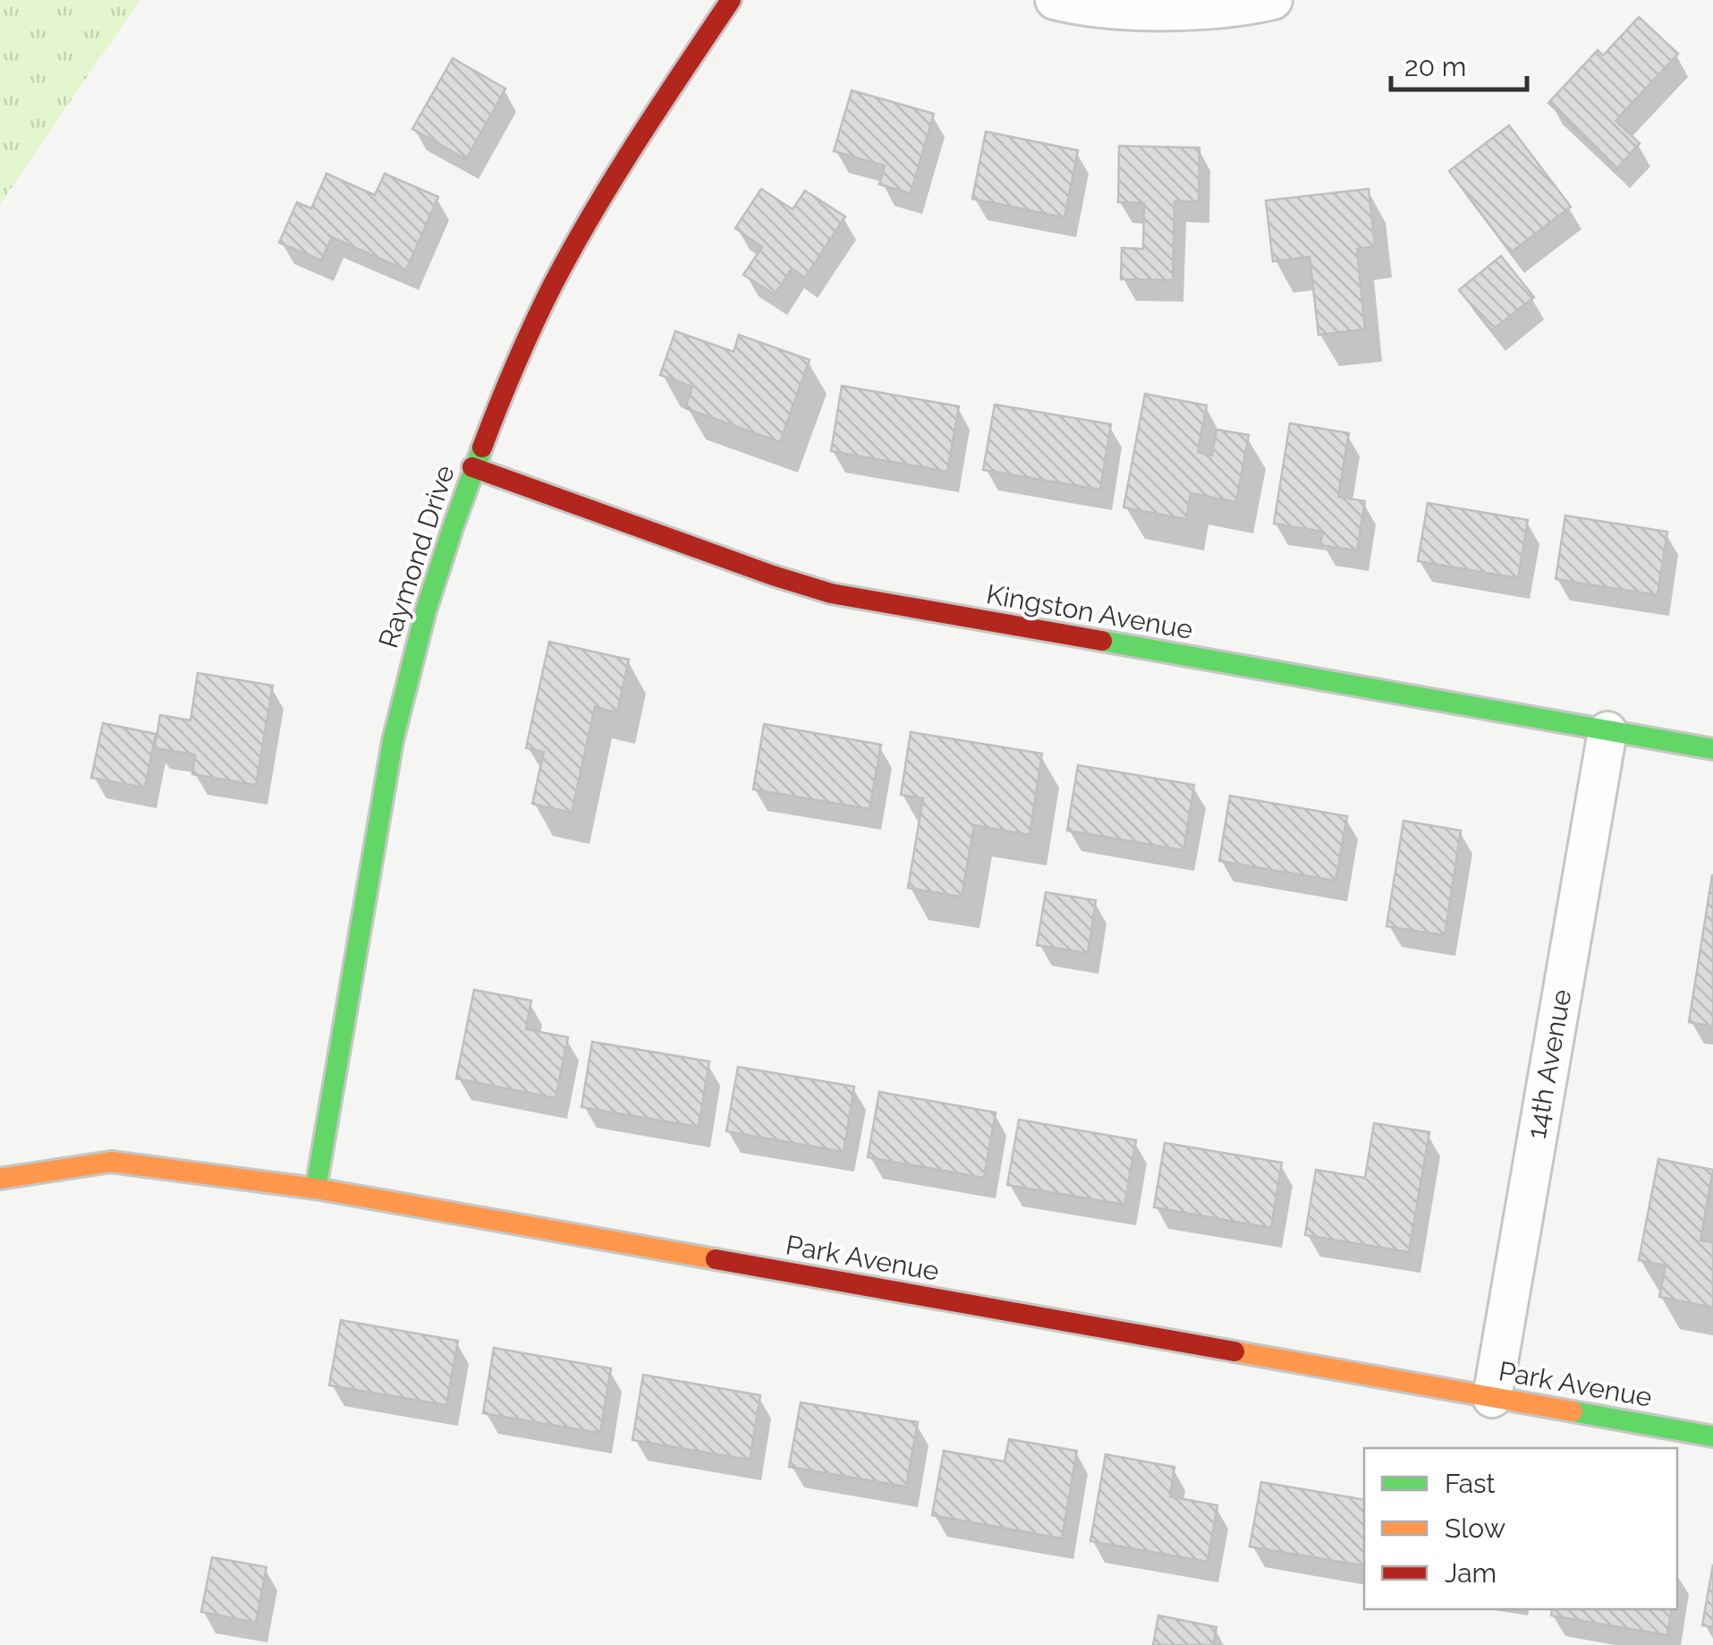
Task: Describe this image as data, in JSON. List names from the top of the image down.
{
  "streets": {
    "street": [
      "Raymond Drive",
      "Kingston Avenue",
      "14th Avenue",
      "Park Avenue"
    ]
  },
  "crossings": [
    ["Raymond Drive", "Kingston Avenue"],
    ["Raymond Drive", "Park Avenue"],
    ["Kingston Avenue", "14th Avenue"],
    ["14th Avenue", "Park Avenue"]
  ],
  "legend": ["Fast", "Slow", "Jam"],
  "scale_bar": "20 m"
}
